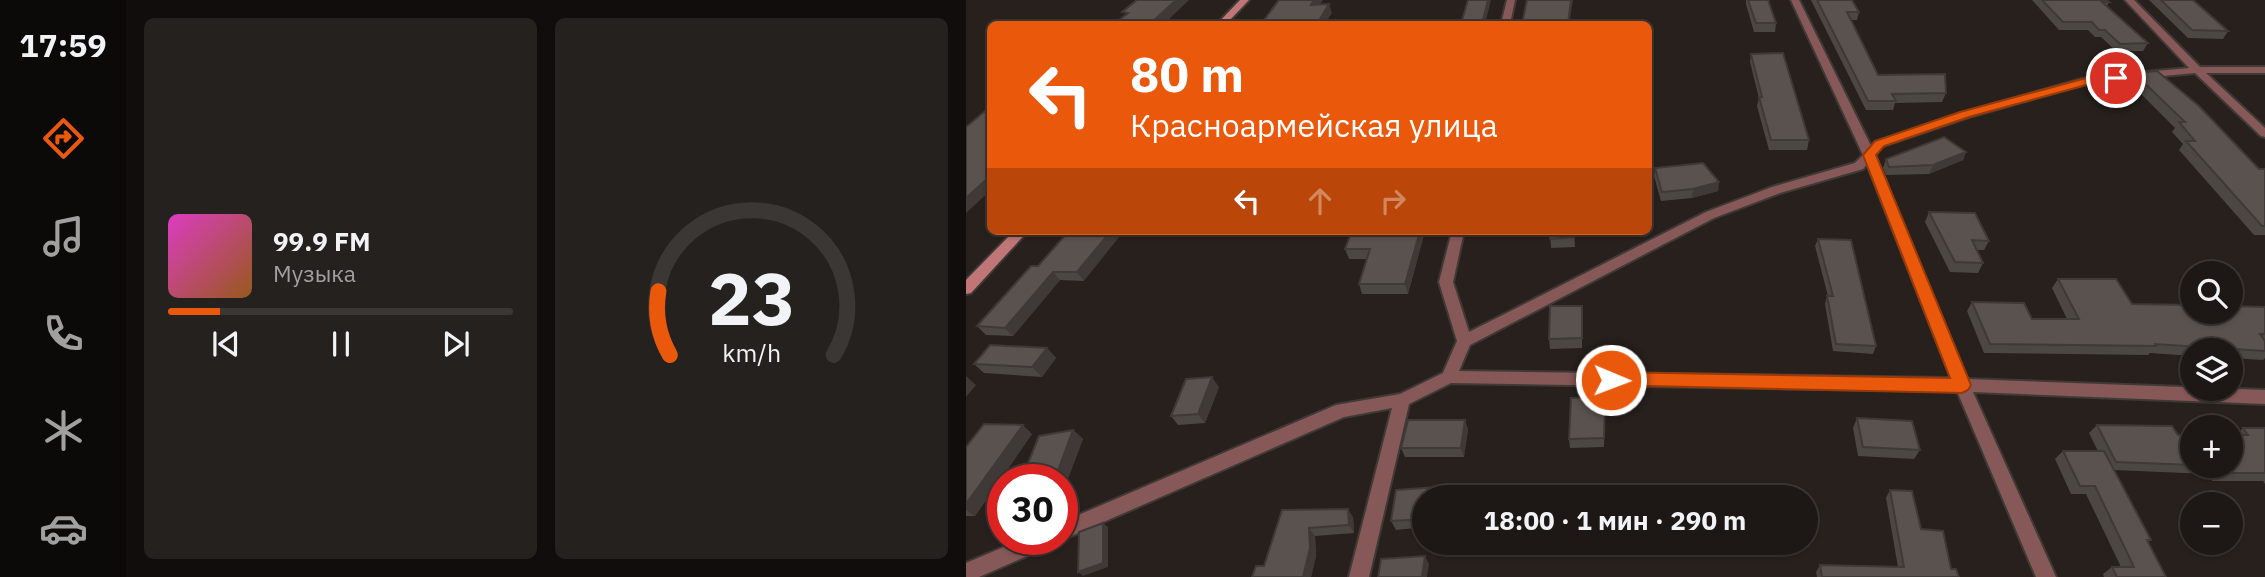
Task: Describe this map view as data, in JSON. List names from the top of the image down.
{
  "page": {
    "tabs": "17:59",
    "turn": ["80 m", "Красноармейская улица"],
    "song": ["99.9 FM", "Музыка"],
    "map_buttons": ["+", "−"],
    "limit": "30",
    "trip": "18:00 · 1 мин · 290 m",
    "gauge": ["23", "km/h"]
  }
}
